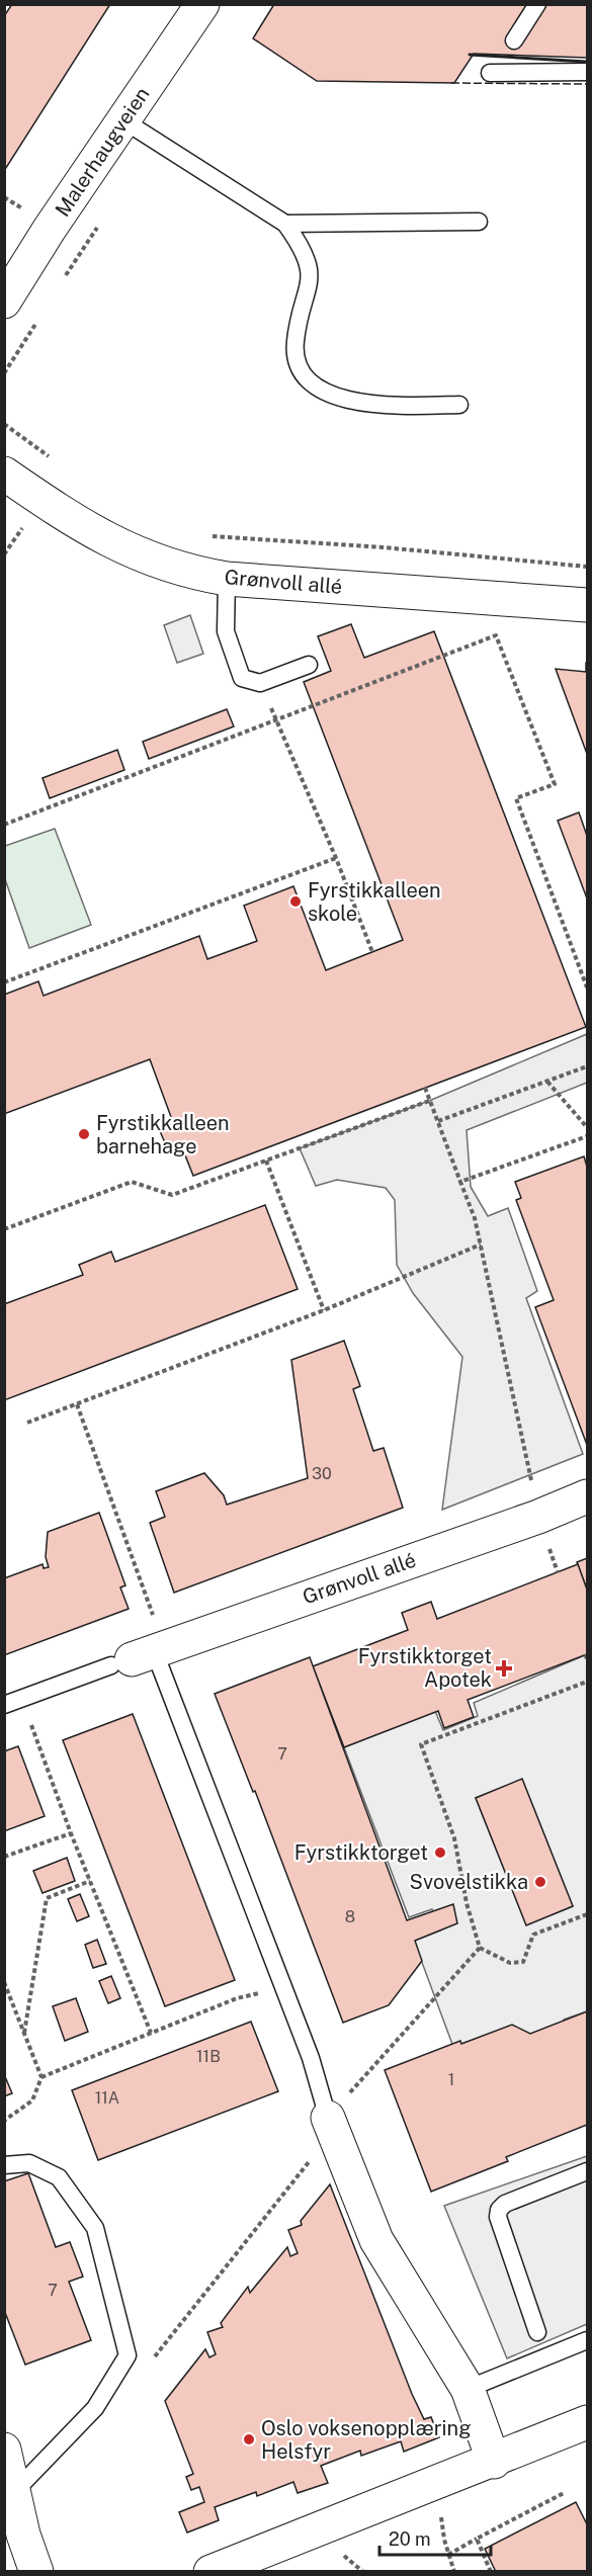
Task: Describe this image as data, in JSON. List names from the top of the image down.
{
  "streets": {
    "street": ["Malerhaugveien", "Grønvoll allé"]
  },
  "places": {
    "other": [
      "Fyrstikkalleen skole",
      "Fyrstikkalleen barnehage",
      "Fyrstikktorget",
      "Svovelstikka",
      "Oslo voksenopplæring Helsfyr"
    ],
    "health": ["Fyrstikktorget Apotek"]
  },
  "house_numbers": [
    "30",
    "7",
    "8",
    "11B",
    "1",
    "11A",
    "7"
  ],
  "scale_bar": "20 m"
}
